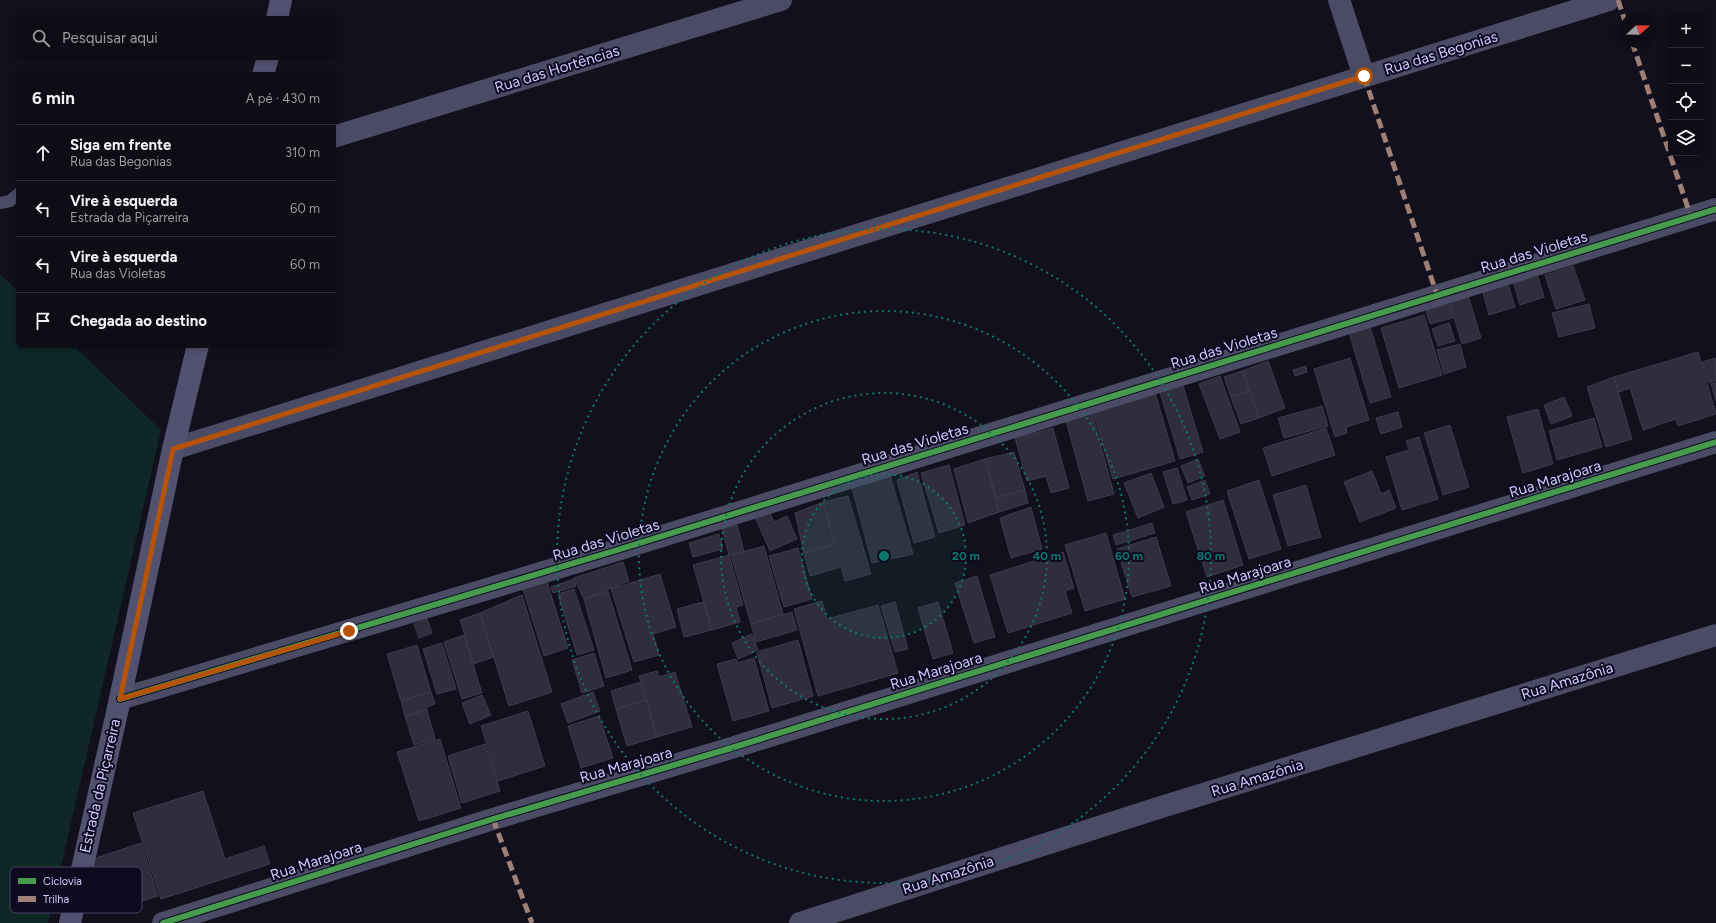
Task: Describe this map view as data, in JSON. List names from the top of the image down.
{
  "streets": {
    "street": [
      "Rua das Begonias",
      "Rua das Hortências",
      "Rua das Violetas",
      "Rua Marajoara",
      "Rua Amazônia",
      "Estrada da Piçarreira"
    ]
  },
  "crossings": [
    ["Rua das Begonias", "Estrada da Piçarreira"],
    ["Rua das Violetas", "Estrada da Piçarreira"]
  ],
  "legend": ["Ciclovia", "Trilha"],
  "north": "right",
  "page": {
    "map_buttons": ["+", "−"],
    "search": "Pesquisar aqui",
    "heading": ["6 min", "A pé · 430 m"],
    "list": [
      ["Siga em frente", "Rua das Begonias", "310 m"],
      ["Vire à esquerda", "Estrada da Piçarreira", "60 m"],
      ["Vire à esquerda", "Rua das Violetas", "60 m"],
      "Chegada ao destino"
    ]
  },
  "rings": [
    "20 m",
    "40 m",
    "60 m",
    "80 m"
  ]
}
